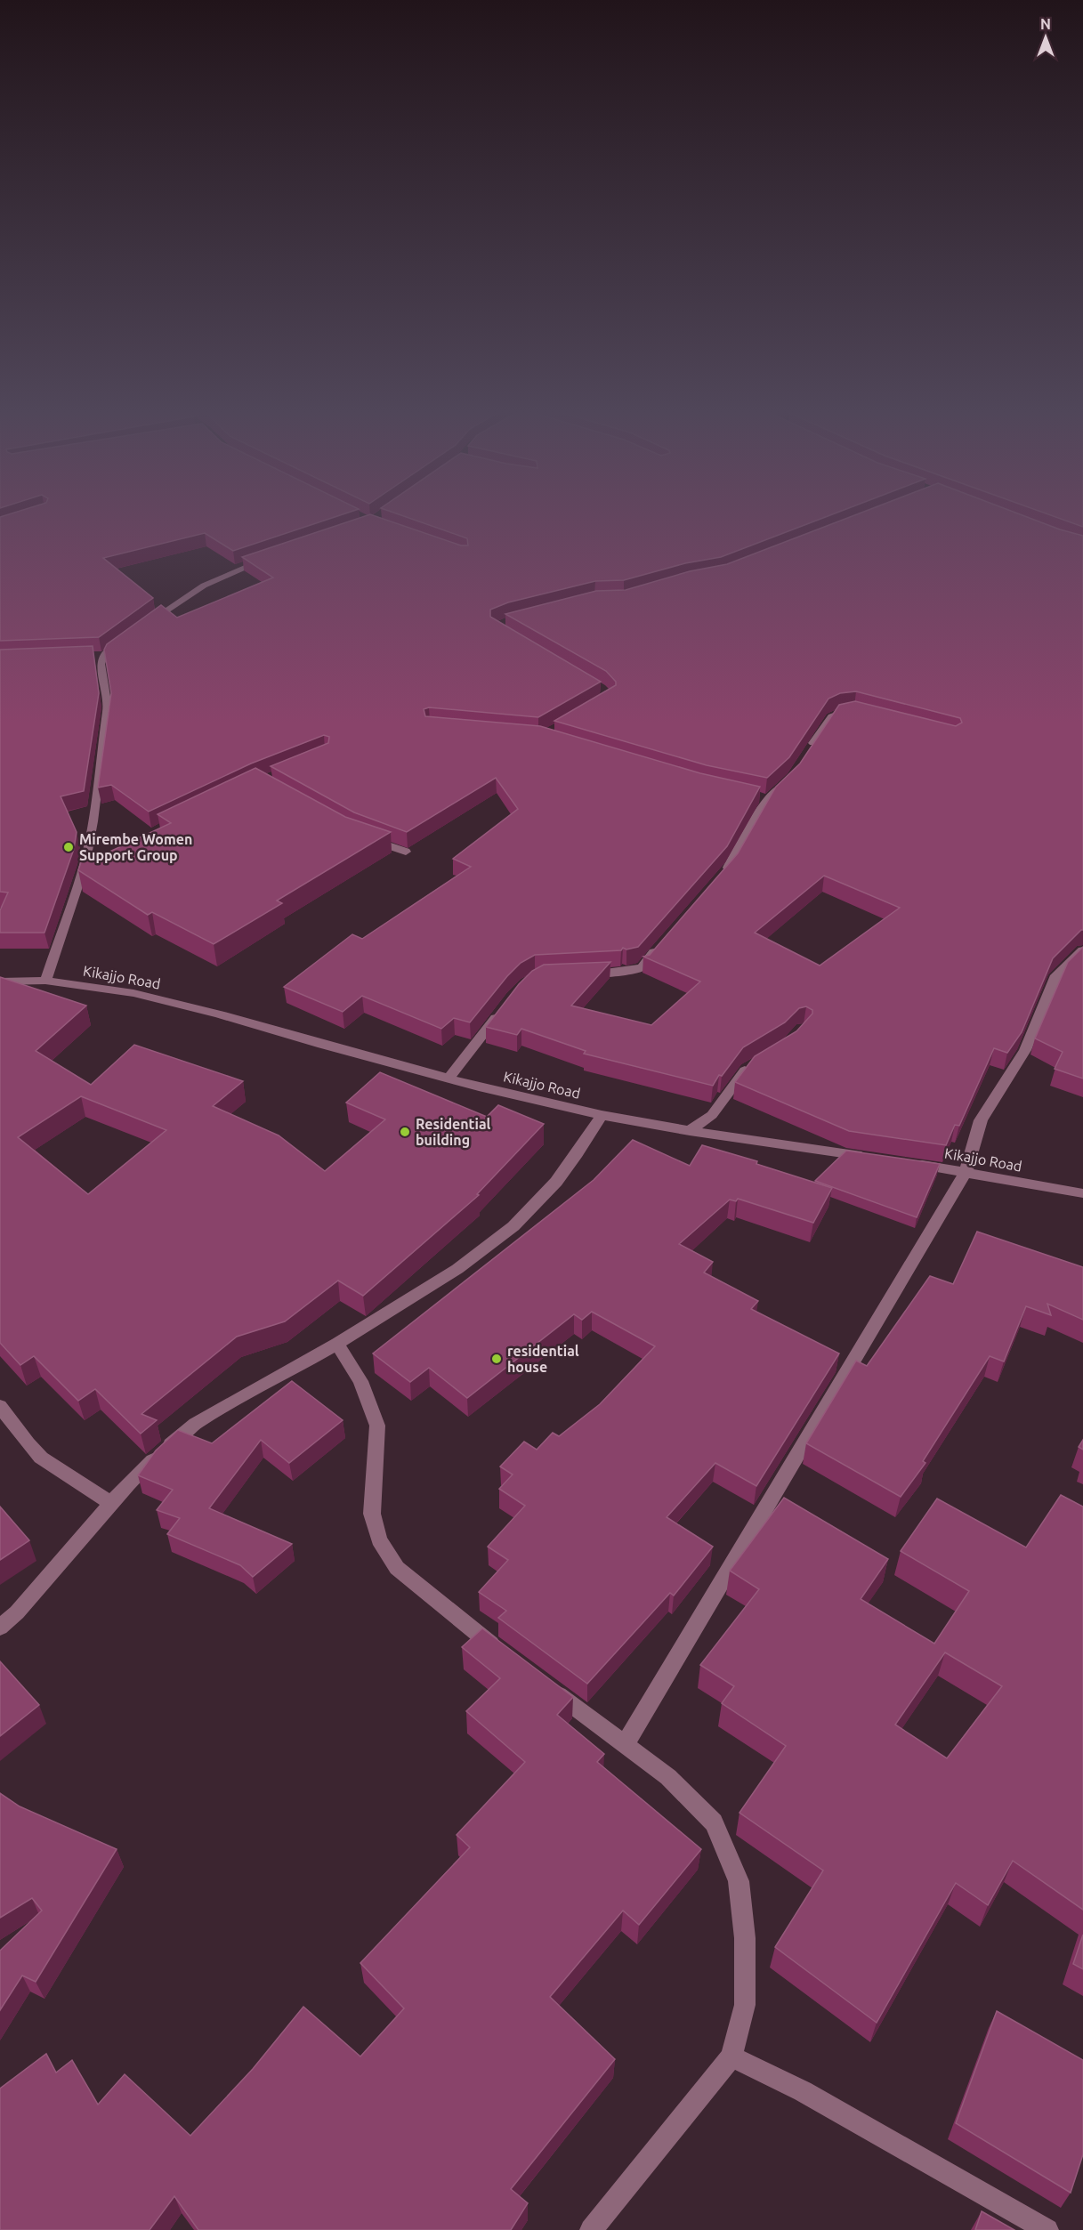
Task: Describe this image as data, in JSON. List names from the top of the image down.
{
  "streets": {
    "street": ["Kikajjo Road"]
  },
  "places": ["Mirembe Women Support Group", "Residential building", "residential house"],
  "north": "top"
}
